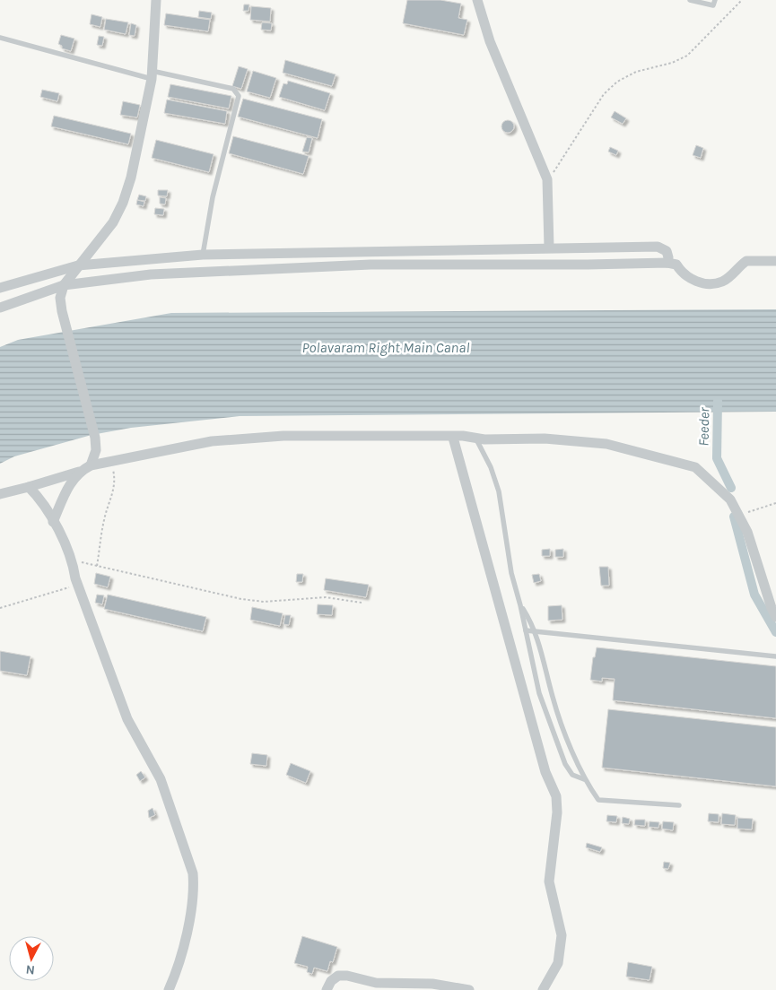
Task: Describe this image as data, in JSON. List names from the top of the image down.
{
  "water": ["Polavaram Right Main Canal", "Feeder"],
  "north": "bottom"
}
